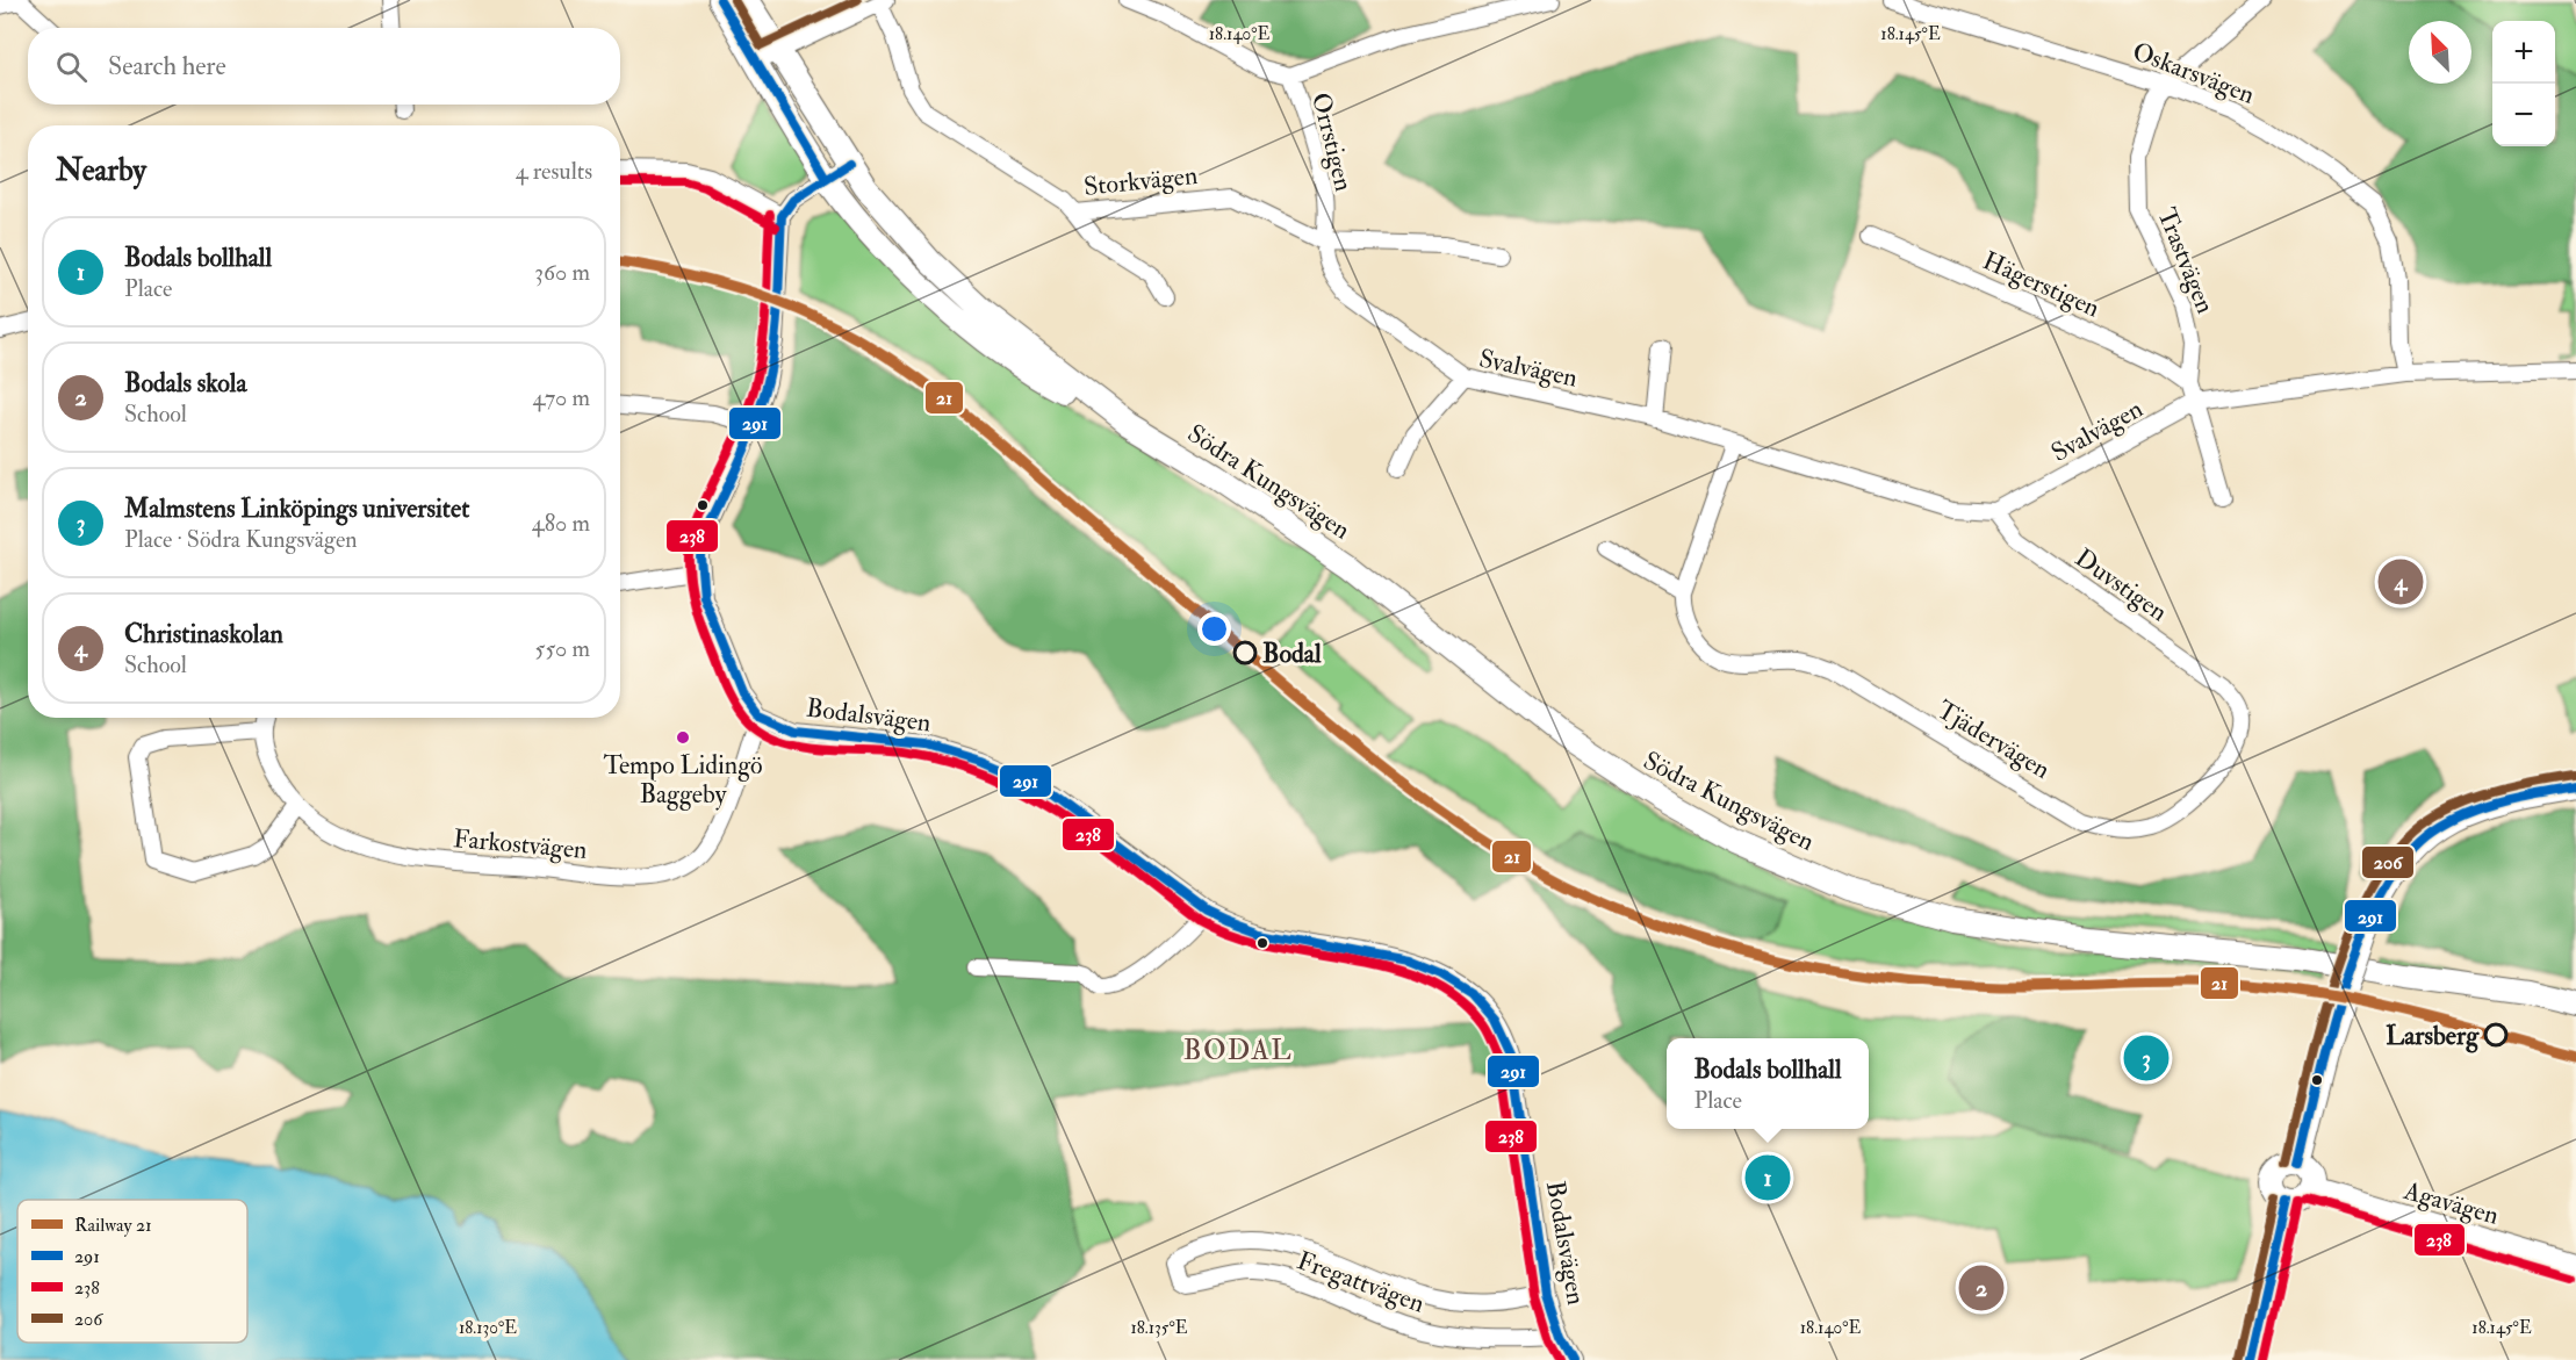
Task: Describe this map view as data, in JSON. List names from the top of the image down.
{
  "streets": {
    "main road": ["Södra Kungsvägen", "Agavägen"],
    "street": [
      "Oskarsvägen",
      "Orrstigen",
      "Storkvägen",
      "Trastvägen",
      "Hägerstigen",
      "Svalvägen",
      "Duvstigen",
      "Bodalsvägen",
      "Tjädervägen",
      "Farkostvägen",
      "Fregattvägen"
    ]
  },
  "crossings": [
    ["Oskarsvägen", "Trastvägen"],
    ["Oskarsvägen", "Svalvägen"],
    ["Orrstigen", "Storkvägen"],
    ["Orrstigen", "Svalvägen"],
    ["Trastvägen", "Hägerstigen"],
    ["Trastvägen", "Svalvägen"],
    ["Svalvägen", "Duvstigen"],
    ["Duvstigen", "Tjädervägen"],
    ["Bodalsvägen", "Farkostvägen"],
    ["Bodalsvägen", "Fregattvägen"]
  ],
  "districts": ["BODAL"],
  "places": ["Bodal", "Tempo Lidingö Baggeby", "Larsberg"],
  "lines": [
    "transit line 291",
    "transit line 206",
    "transit line 238",
    "rail line 21"
  ],
  "legend": [
    "Railway 21",
    "291",
    "238",
    "206"
  ],
  "north": "top left",
  "page": {
    "map_buttons": ["+", "−"],
    "search": "Search here",
    "heading": ["Nearby", "4 results"],
    "list": [
      {
        "mark": "1",
        "name": "Bodals bollhall",
        "note": "Place",
        "value": "360 m"
      },
      {
        "mark": "2",
        "name": "Bodals skola",
        "note": "School",
        "value": "470 m"
      },
      {
        "mark": "3",
        "name": "Malmstens Linköpings universitet",
        "note": "Place · Södra Kungsvägen",
        "value": "480 m"
      },
      {
        "mark": "4",
        "name": "Christinaskolan",
        "note": "School",
        "value": "550 m"
      }
    ],
    "pins": [
      "4",
      "3",
      "1",
      "2"
    ],
    "popup": ["Bodals bollhall", "Place"]
  },
  "coordinates": [
    "18.140°E",
    "18.145°E",
    "18.130°E",
    "18.135°E"
  ]
}
